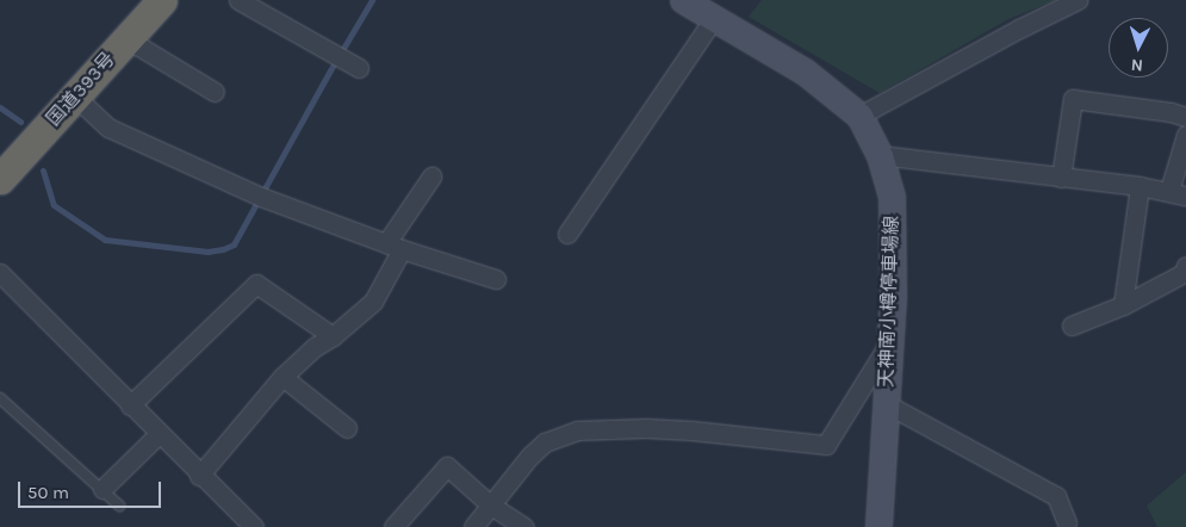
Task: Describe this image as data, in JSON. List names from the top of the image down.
{
  "streets": {
    "highway": ["国道393号"],
    "main road": ["天神南小樽停車場線"]
  },
  "scale_bar": "50 m",
  "north": "bottom"
}
